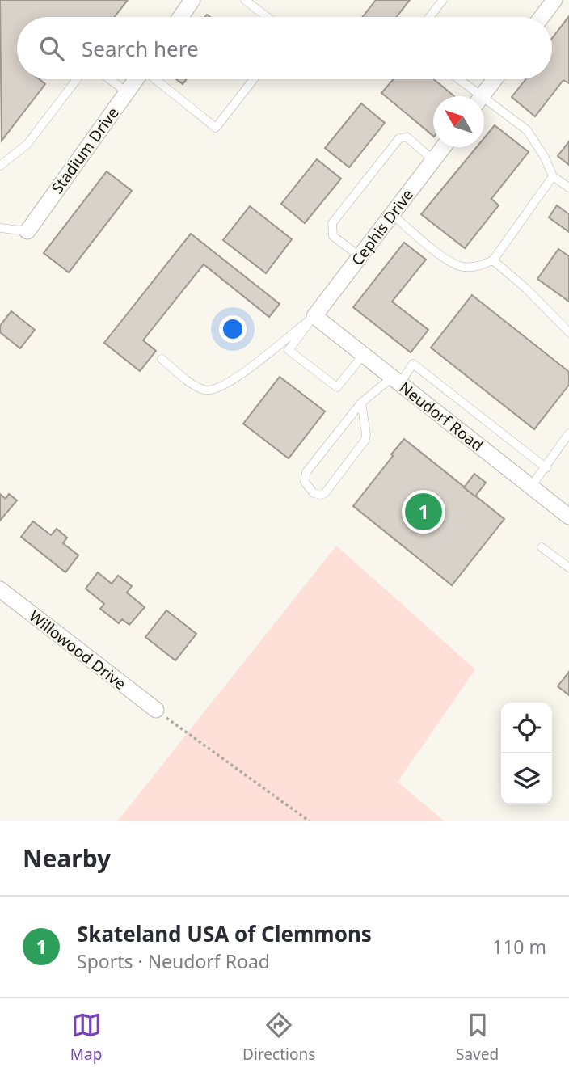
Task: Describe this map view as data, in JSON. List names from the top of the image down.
{
  "streets": {
    "street": [
      "Stadium Drive",
      "Cephis Drive",
      "Neudorf Road",
      "Willowood Drive"
    ]
  },
  "crossings": [
    ["Cephis Drive", "Neudorf Road"]
  ],
  "north": "top left",
  "page": {
    "search": "Search here",
    "pins": "1",
    "heading": "Nearby",
    "list": [
      {
        "mark": "1",
        "name": "Skateland USA of Clemmons",
        "note": "Sports · Neudorf Road",
        "value": "110 m"
      }
    ],
    "nav": ["Map", "Directions", "Saved"]
  }
}
